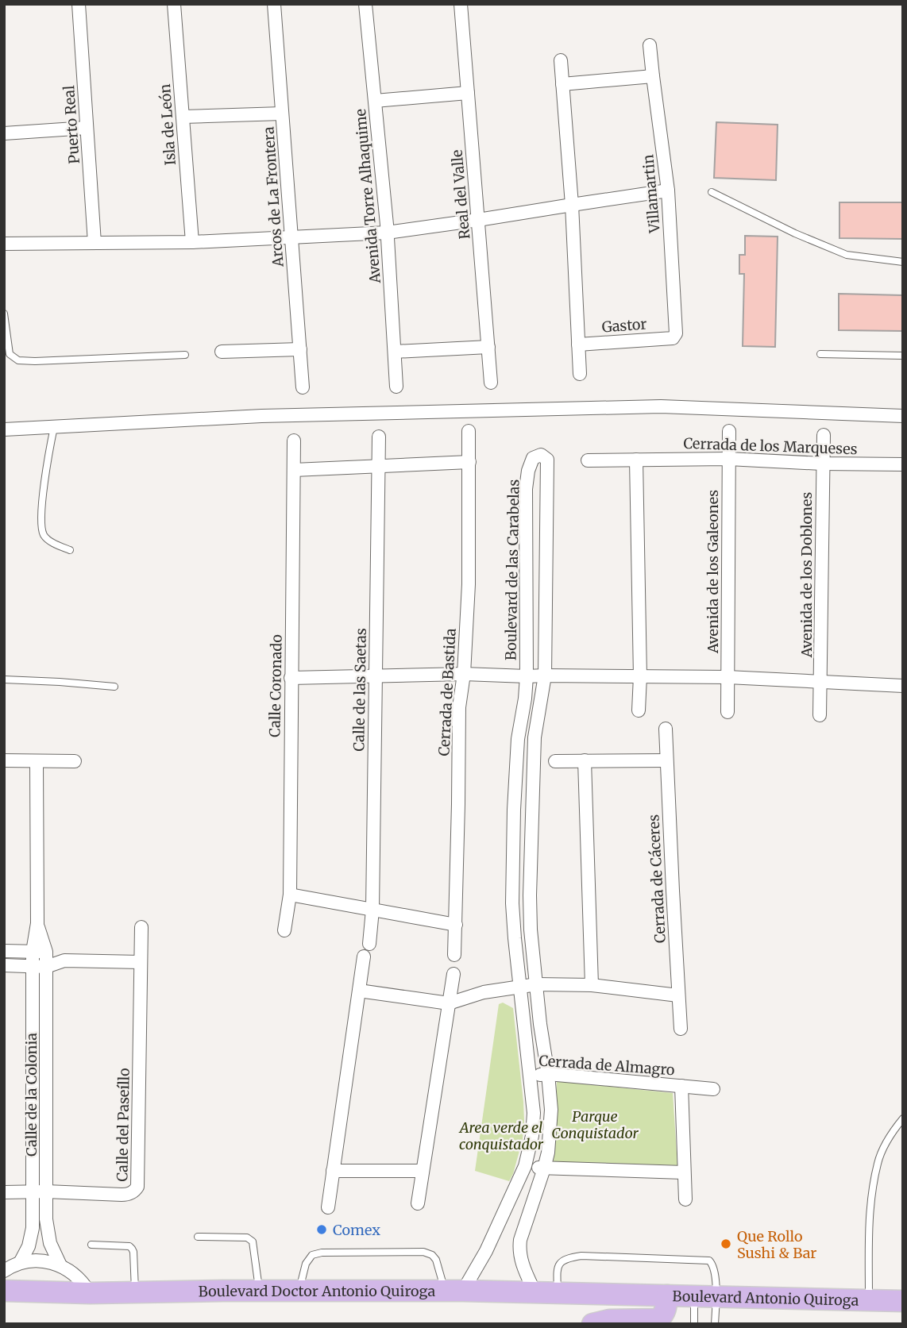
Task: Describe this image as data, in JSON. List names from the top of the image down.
{
  "streets": {
    "main road": ["Boulevard Doctor Antonio Quiroga", "Boulevard Antonio Quiroga"],
    "street": [
      "Puerto Real",
      "Isla de León",
      "Villamartin",
      "Real del Valle",
      "Avenida Torre Alhaquime",
      "Arcos de La Frontera",
      "Gastor",
      "Cerrada de los Marqueses",
      "Boulevard de las Carabelas",
      "Avenida de los Galeones",
      "Avenida de los Doblones",
      "Calle Coronado",
      "Calle de las Saetas",
      "Cerrada de Bastida",
      "Cerrada de Cáceres",
      "Cerrada de Almagro",
      "Calle de la Colonia",
      "Calle del Paseíllo"
    ]
  },
  "crossings": [
    ["Villamartin", "Gastor"],
    ["Cerrada de los Marqueses", "Avenida de los Galeones"],
    ["Cerrada de los Marqueses", "Avenida de los Doblones"],
    ["Boulevard de las Carabelas", "Cerrada de Almagro"],
    ["Boulevard de las Carabelas", "Boulevard Doctor Antonio Quiroga"],
    ["Calle de la Colonia", "Calle del Paseíllo"],
    ["Calle de la Colonia", "Boulevard Doctor Antonio Quiroga"],
    ["Boulevard Doctor Antonio Quiroga", "Boulevard Antonio Quiroga"]
  ],
  "parks": ["Parque Conquistador", "Area verde el conquistador"],
  "places": ["Comex", "Que Rollo Sushi & Bar"]
}
